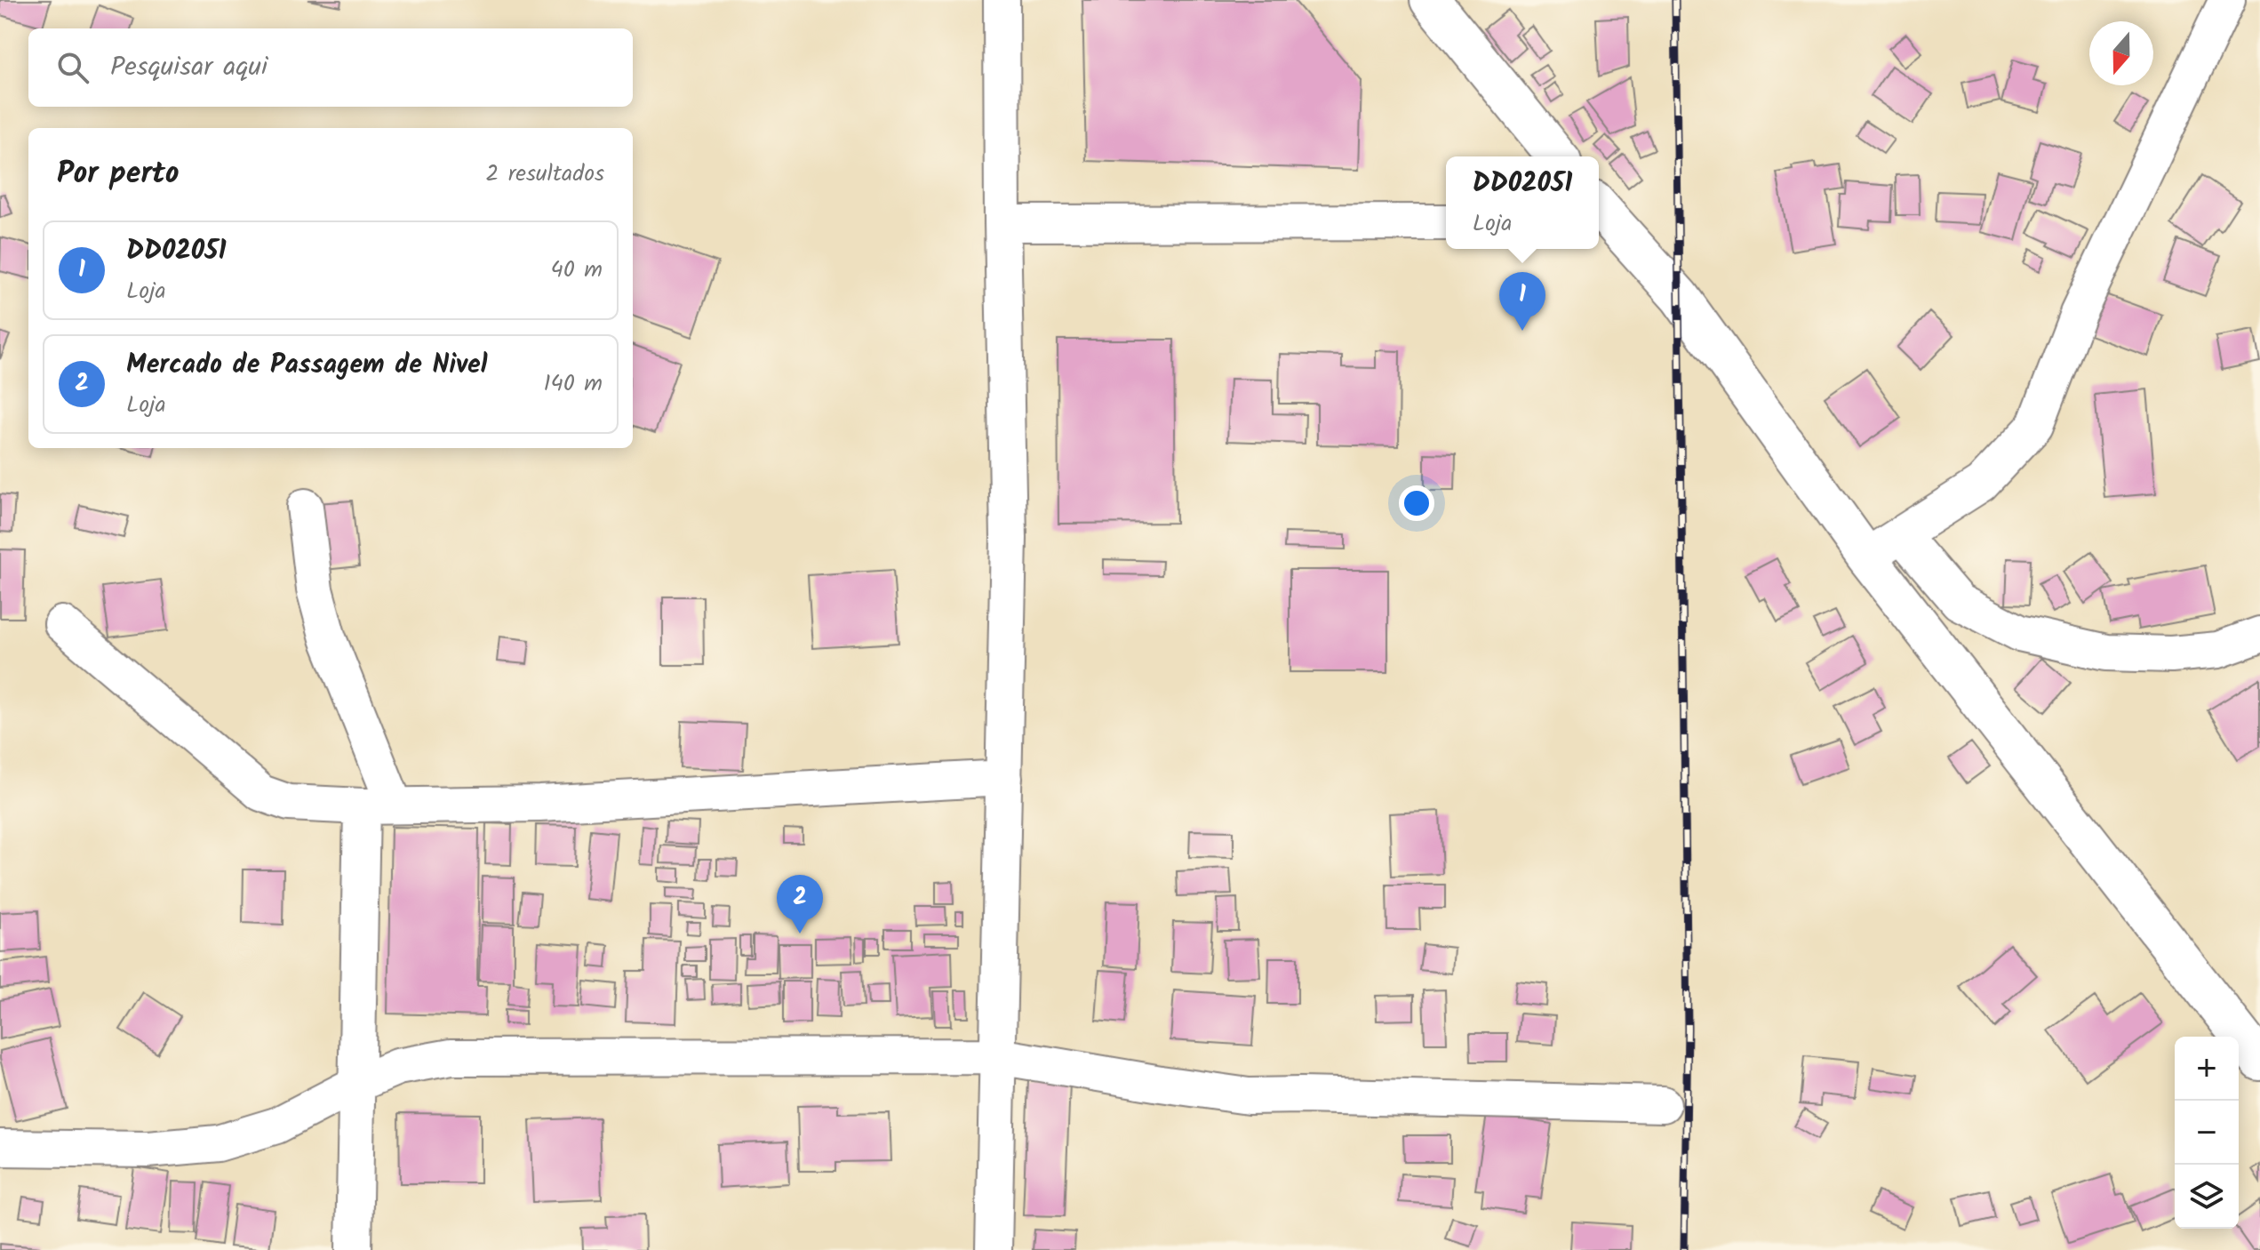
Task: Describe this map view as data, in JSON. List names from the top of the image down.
{
  "north": "bottom",
  "page": {
    "search": "Pesquisar aqui",
    "heading": ["Por perto", "2 resultados"],
    "popup": ["DD02051", "Loja"],
    "list": [
      {
        "mark": "1",
        "name": "DD02051",
        "note": "Loja",
        "value": "40 m"
      },
      {
        "mark": "2",
        "name": "Mercado de Passagem de Nivel",
        "note": "Loja",
        "value": "140 m"
      }
    ],
    "pins": ["1", "2"],
    "map_buttons": ["+", "−"]
  }
}
